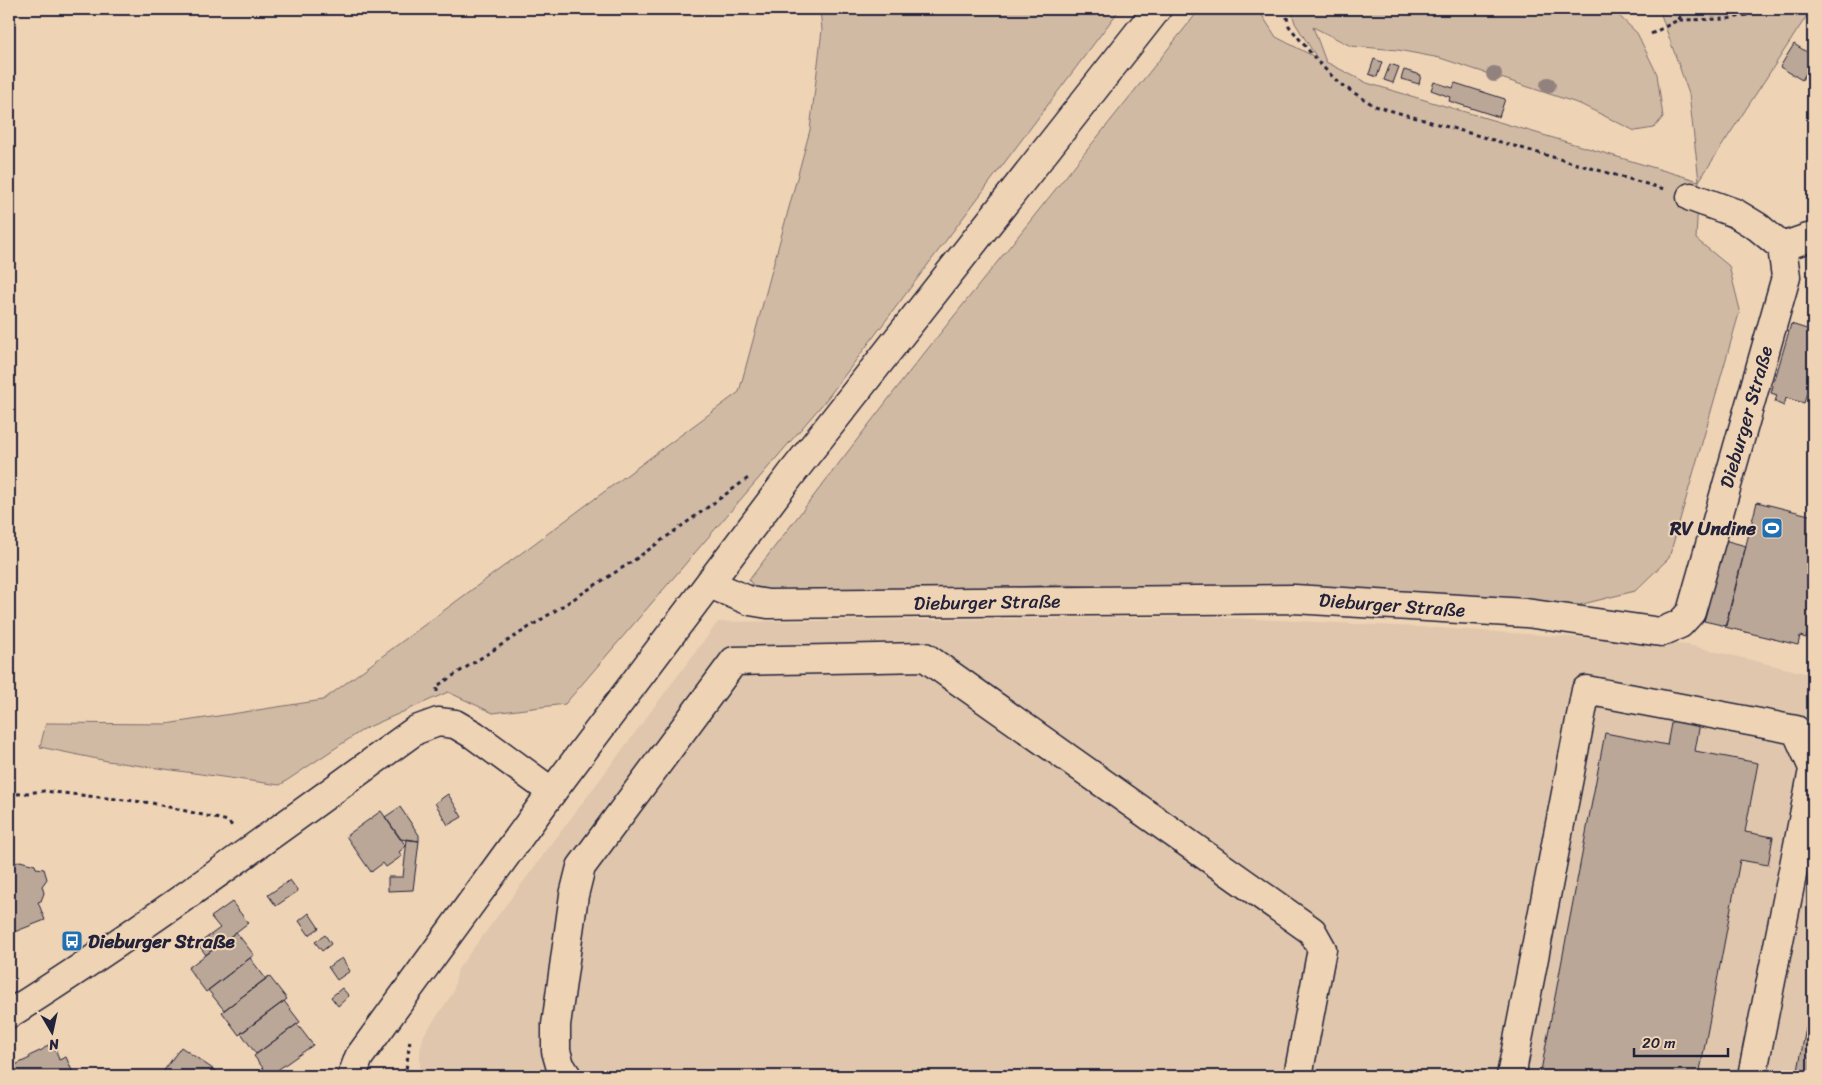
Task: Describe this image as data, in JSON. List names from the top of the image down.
{
  "streets": {
    "main road": ["Dieburger Straße"]
  },
  "places": {
    "sports": ["RV Undine"],
    "bus stop": ["Dieburger Straße"]
  },
  "scale_bar": "20 m",
  "north": "bottom"
}
